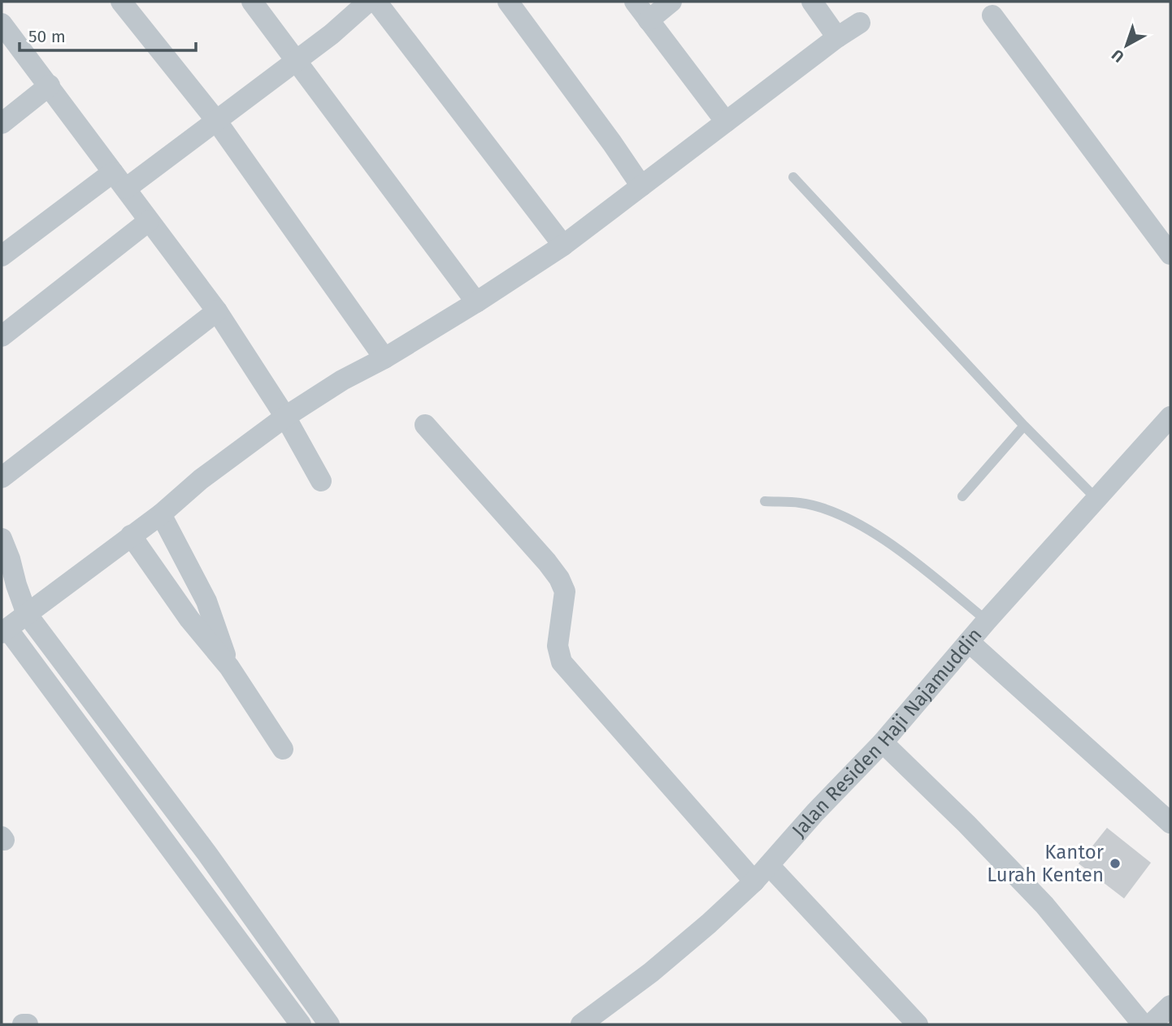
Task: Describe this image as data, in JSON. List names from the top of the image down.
{
  "streets": {
    "street": ["Jalan Residen Haji Najamuddin"]
  },
  "places": ["Kantor Lurah Kenten"],
  "scale_bar": "50 m",
  "north": "bottom left"
}
